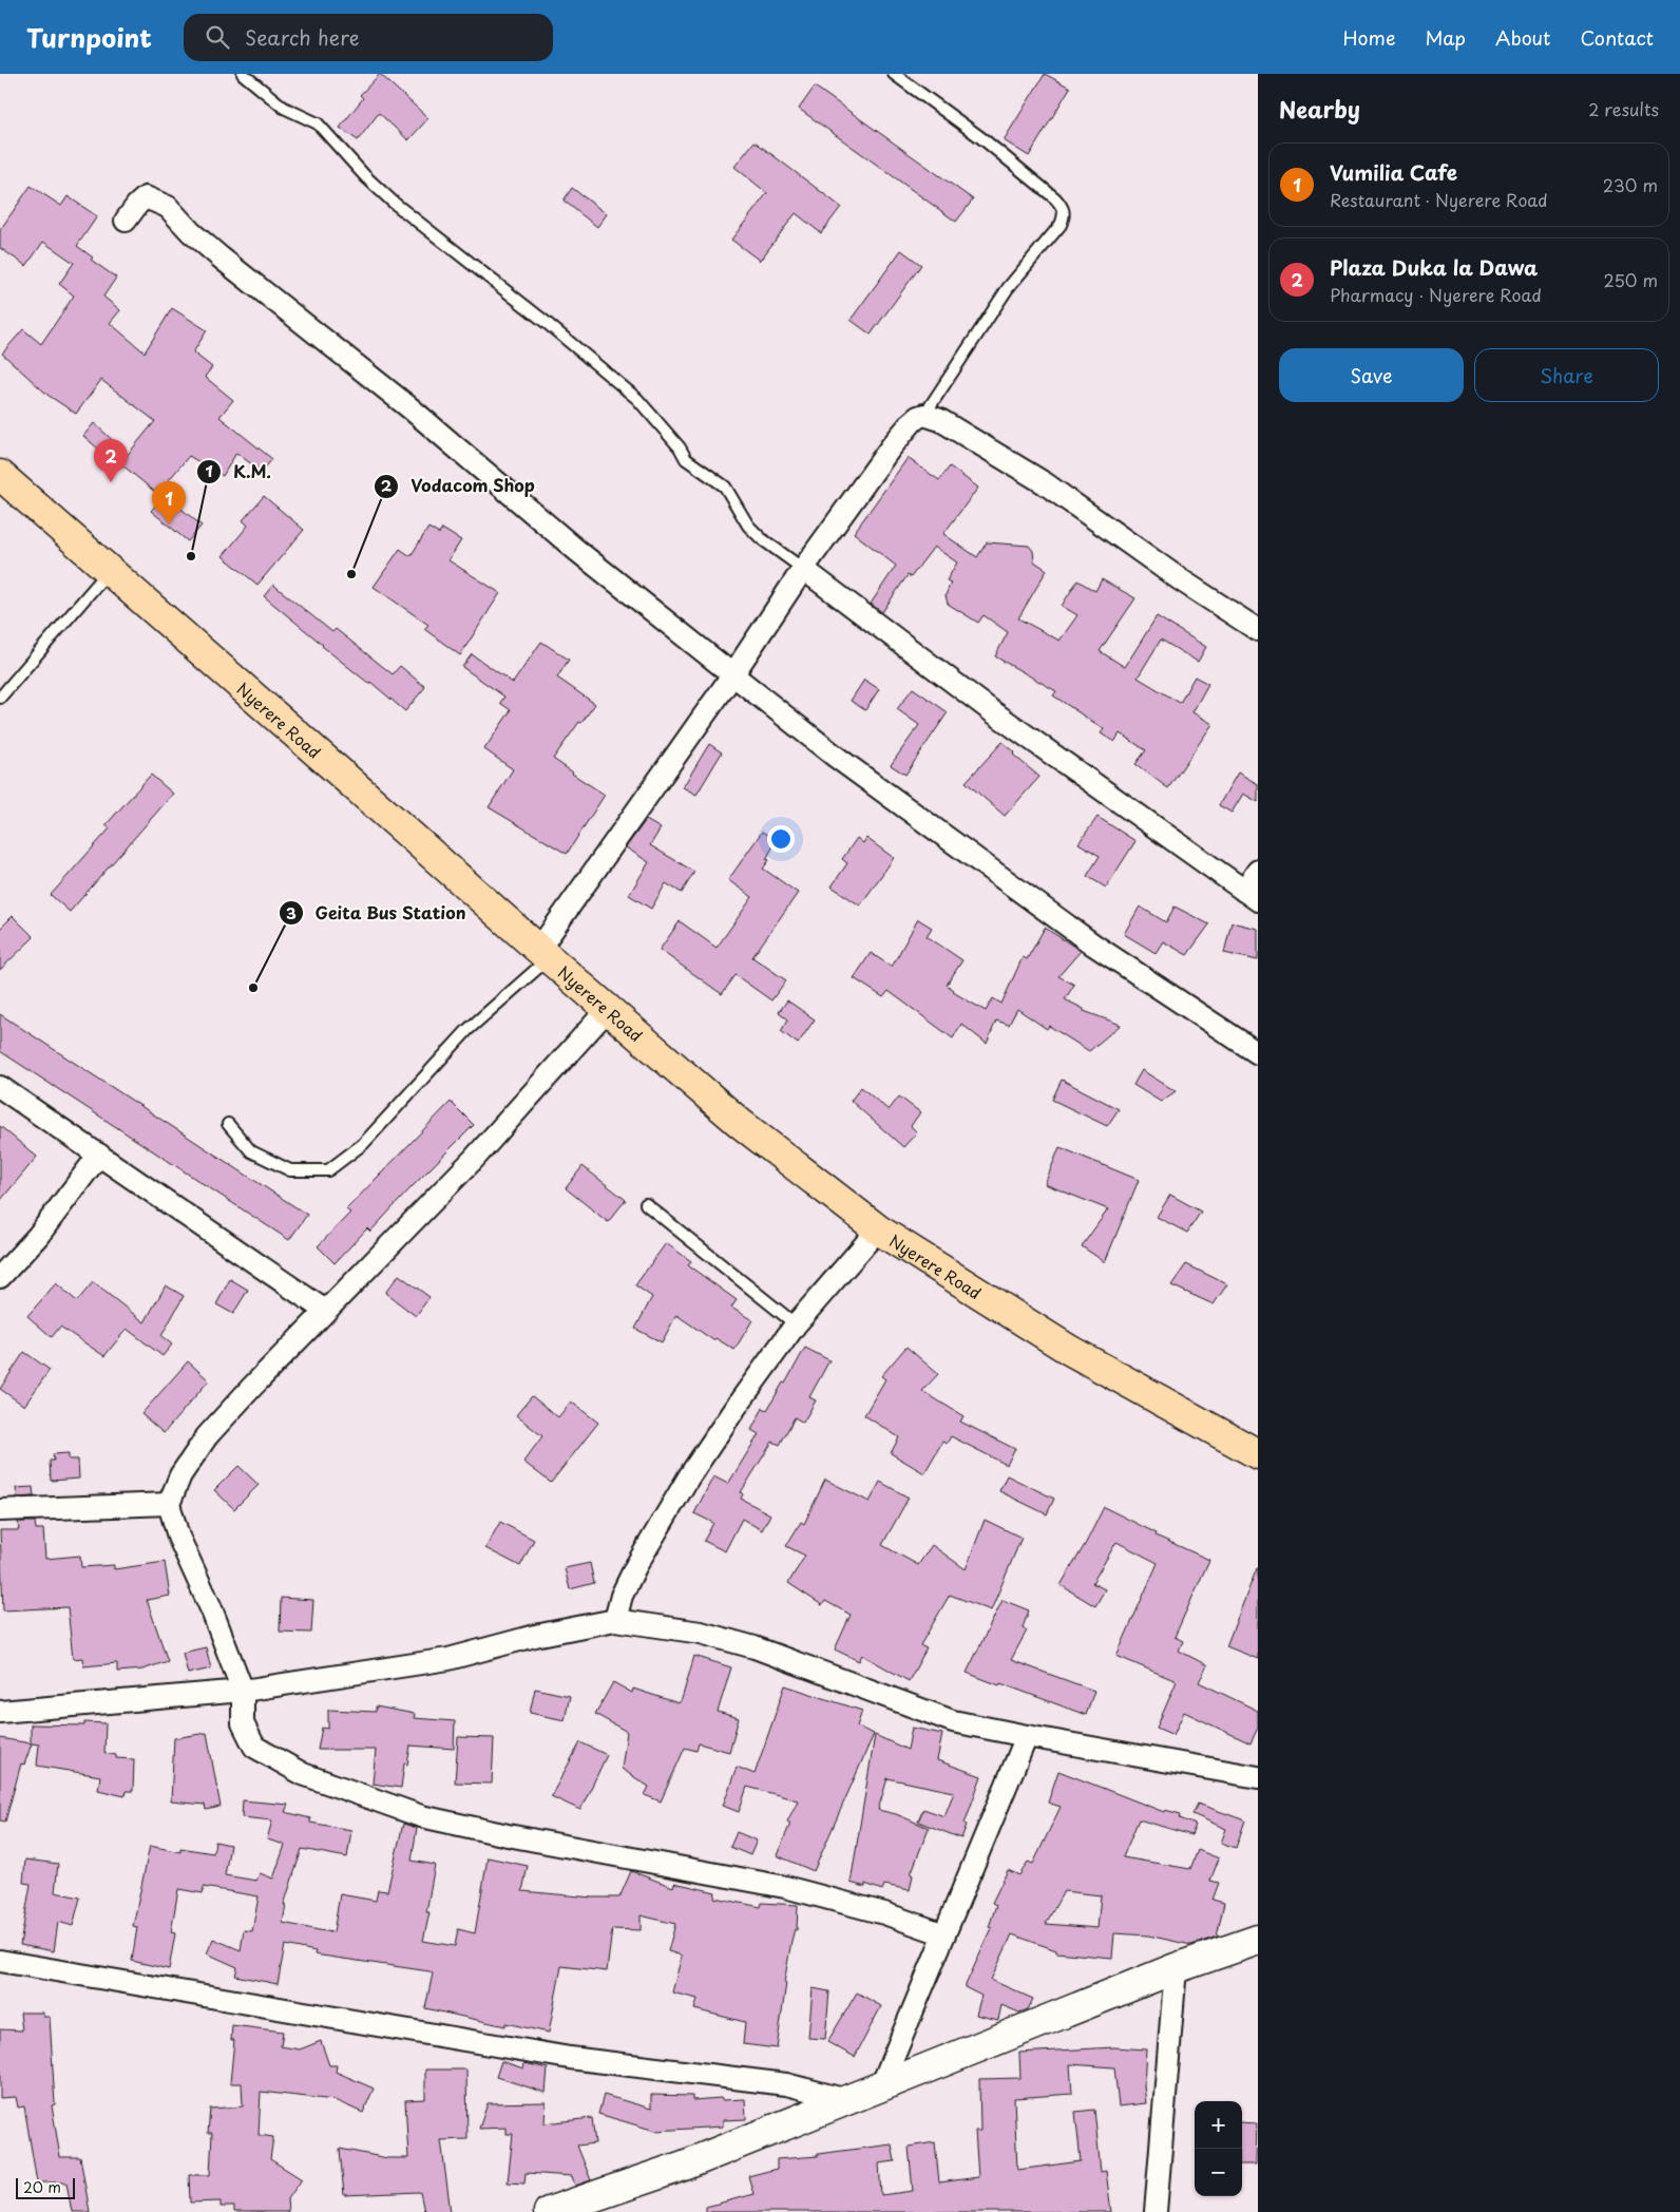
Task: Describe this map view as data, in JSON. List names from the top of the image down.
{
  "streets": {
    "highway": ["Nyerere Road"]
  },
  "places": ["K.M.", "Vodacom Shop", "Geita Bus Station"],
  "scale_bar": "20 m",
  "page": {
    "header": "Turnpoint",
    "search": "Search here",
    "nav": [
      "Home",
      "Map",
      "About",
      "Contact"
    ],
    "heading": ["Nearby", "2 results"],
    "list": [
      {
        "mark": "1",
        "name": "Vumilia Cafe",
        "note": "Restaurant · Nyerere Road",
        "value": "230 m"
      },
      {
        "mark": "2",
        "name": "Plaza Duka la Dawa",
        "note": "Pharmacy · Nyerere Road",
        "value": "250 m"
      }
    ],
    "buttons": ["Save", "Share"],
    "pins": ["2", "1"],
    "map_buttons": ["+", "−"],
    "scale": "20 m"
  }
}
